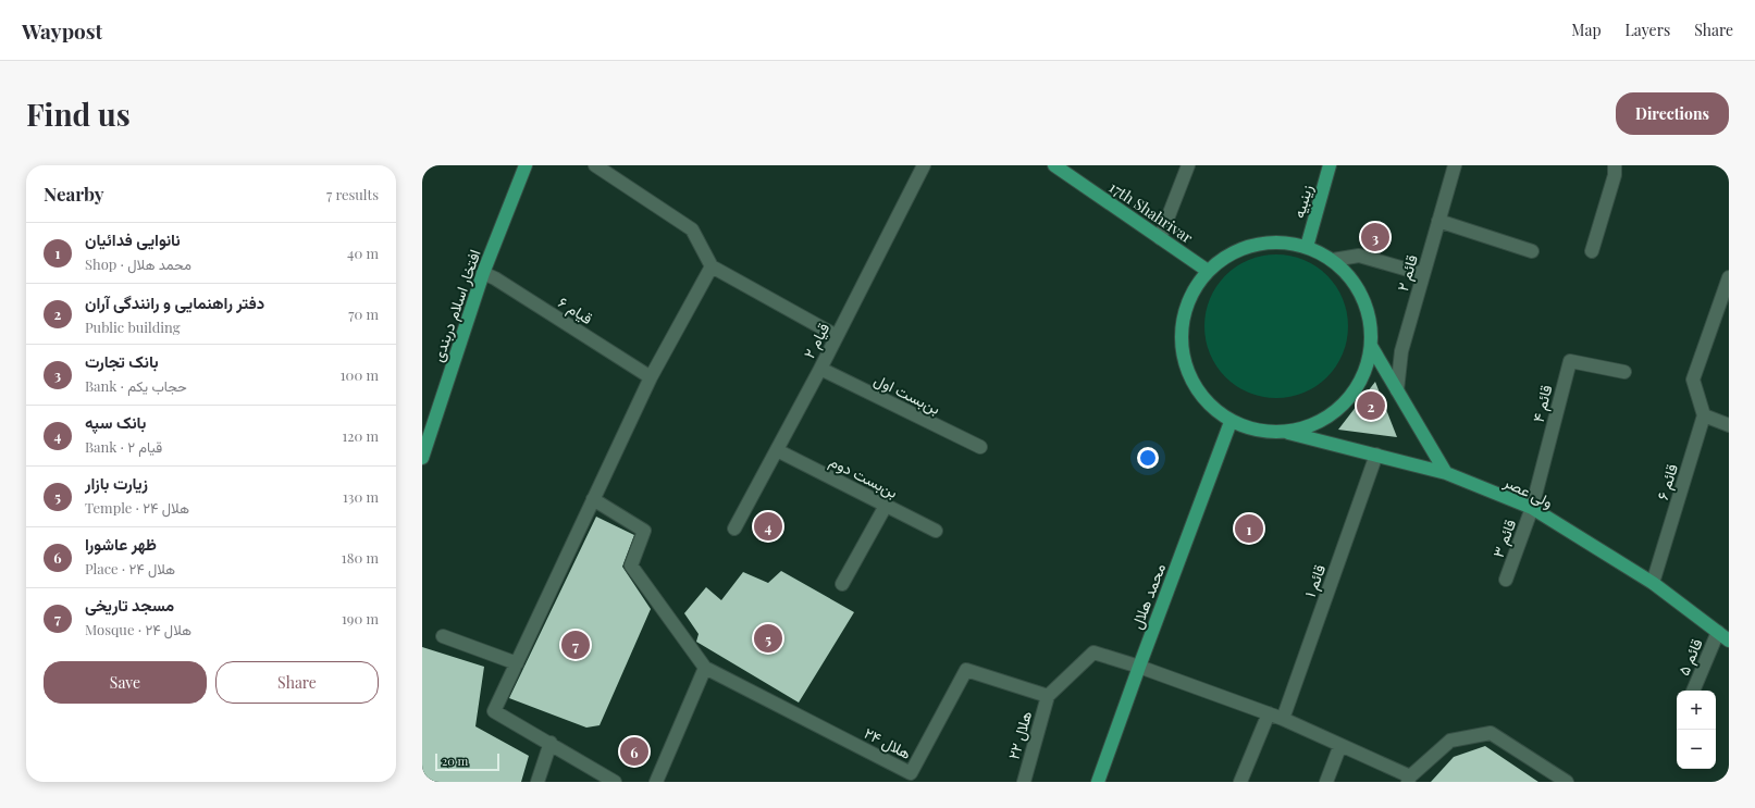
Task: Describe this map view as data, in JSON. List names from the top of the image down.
{
  "streets": {
    "main road": [
      "زینبیه",
      "17th Shahrivar",
      "افتخار اسلام دربندی",
      "ولی عصر",
      "محمد هلال"
    ],
    "street": [
      "قائم ۲",
      "قیام ۶",
      "قیام ۲",
      "بن‌بست اول",
      "قائم ۴",
      "بن‌بست دوم",
      "قائم ۶",
      "قائم ۳",
      "قائم ۱",
      "قائم ۵",
      "هلال ۲۲",
      "هلال ۲۴"
    ]
  },
  "crossings": [
    ["افتخار اسلام دربندی", "قیام ۶"],
    ["قیام ۲", "بن‌بست اول"],
    ["قیام ۲", "بن‌بست دوم"],
    ["قائم ۴", "ولی عصر"],
    ["قائم ۴", "قائم ۳"],
    ["قائم ۶", "ولی عصر"],
    ["ولی عصر", "قائم ۳"],
    ["ولی عصر", "قائم ۱"],
    ["ولی عصر", "قائم ۵"],
    ["هلال ۲۲", "هلال ۲۴"]
  ],
  "scale_bar": "20 m",
  "page": {
    "header": "Waypost",
    "nav": ["Map", "Layers", "Share"],
    "buttons": [
      "Directions",
      ["Save", "Share"]
    ],
    "title": "Find us",
    "heading": ["Nearby", "7 results"],
    "pins": [
      "3",
      "2",
      "4",
      "1",
      "5",
      "7",
      "6"
    ],
    "list": [
      {
        "mark": "1",
        "name": "نانوایی فدائیان",
        "note": "Shop · محمد هلال",
        "value": "40 m"
      },
      {
        "mark": "2",
        "name": "دفتر راهنمایی و رانندگی آران",
        "note": "Public building",
        "value": "70 m"
      },
      {
        "mark": "3",
        "name": "بانک تجارت",
        "note": "Bank · حجاب یکم",
        "value": "100 m"
      },
      {
        "mark": "4",
        "name": "بانک سپه",
        "note": "Bank · قیام ۲",
        "value": "120 m"
      },
      {
        "mark": "5",
        "name": "زیارت بازار",
        "note": "Temple · هلال ۲۴",
        "value": "130 m"
      },
      {
        "mark": "6",
        "name": "ظهر عاشورا",
        "note": "Place · هلال ۲۴",
        "value": "180 m"
      },
      {
        "mark": "7",
        "name": "مسجد تاریخی",
        "note": "Mosque · هلال ۲۴",
        "value": "190 m"
      }
    ],
    "map_buttons": ["+", "−"],
    "scale": "20 m"
  }
}
